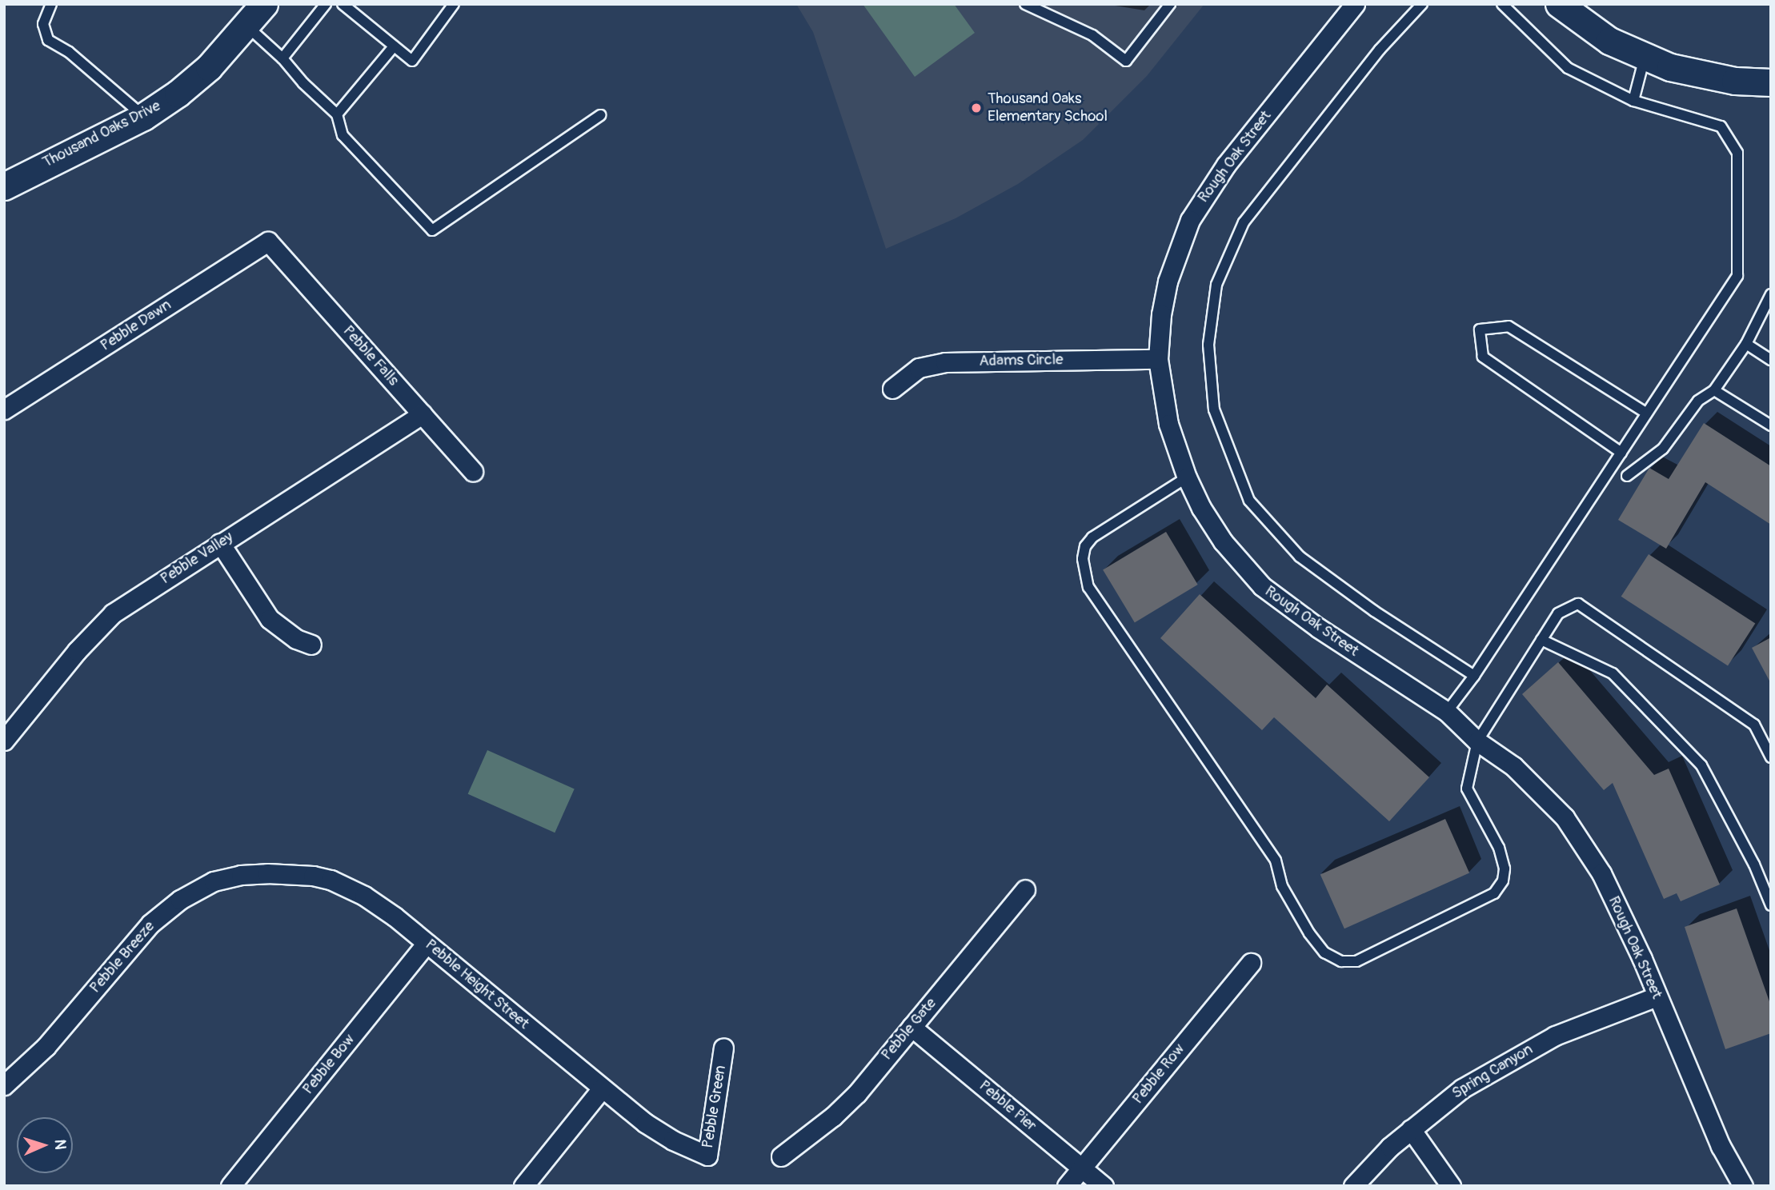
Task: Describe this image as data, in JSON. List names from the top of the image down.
{
  "streets": {
    "main road": ["Thousand Oaks Drive"],
    "street": [
      "Rough Oak Street",
      "Pebble Dawn",
      "Pebble Falls",
      "Adams Circle",
      "Pebble Valley",
      "Pebble Breeze",
      "Pebble Height Street",
      "Pebble Gate",
      "Pebble Bow",
      "Spring Canyon",
      "Pebble Row",
      "Pebble Pier",
      "Pebble Green"
    ]
  },
  "crossings": [
    ["Rough Oak Street", "Adams Circle"],
    ["Rough Oak Street", "Spring Canyon"],
    ["Pebble Dawn", "Pebble Falls"],
    ["Pebble Falls", "Pebble Valley"],
    ["Pebble Breeze", "Pebble Height Street"],
    ["Pebble Height Street", "Pebble Bow"],
    ["Pebble Height Street", "Pebble Green"],
    ["Pebble Gate", "Pebble Pier"],
    ["Pebble Row", "Pebble Pier"]
  ],
  "places": ["Thousand Oaks Elementary School"],
  "north": "right"
}
